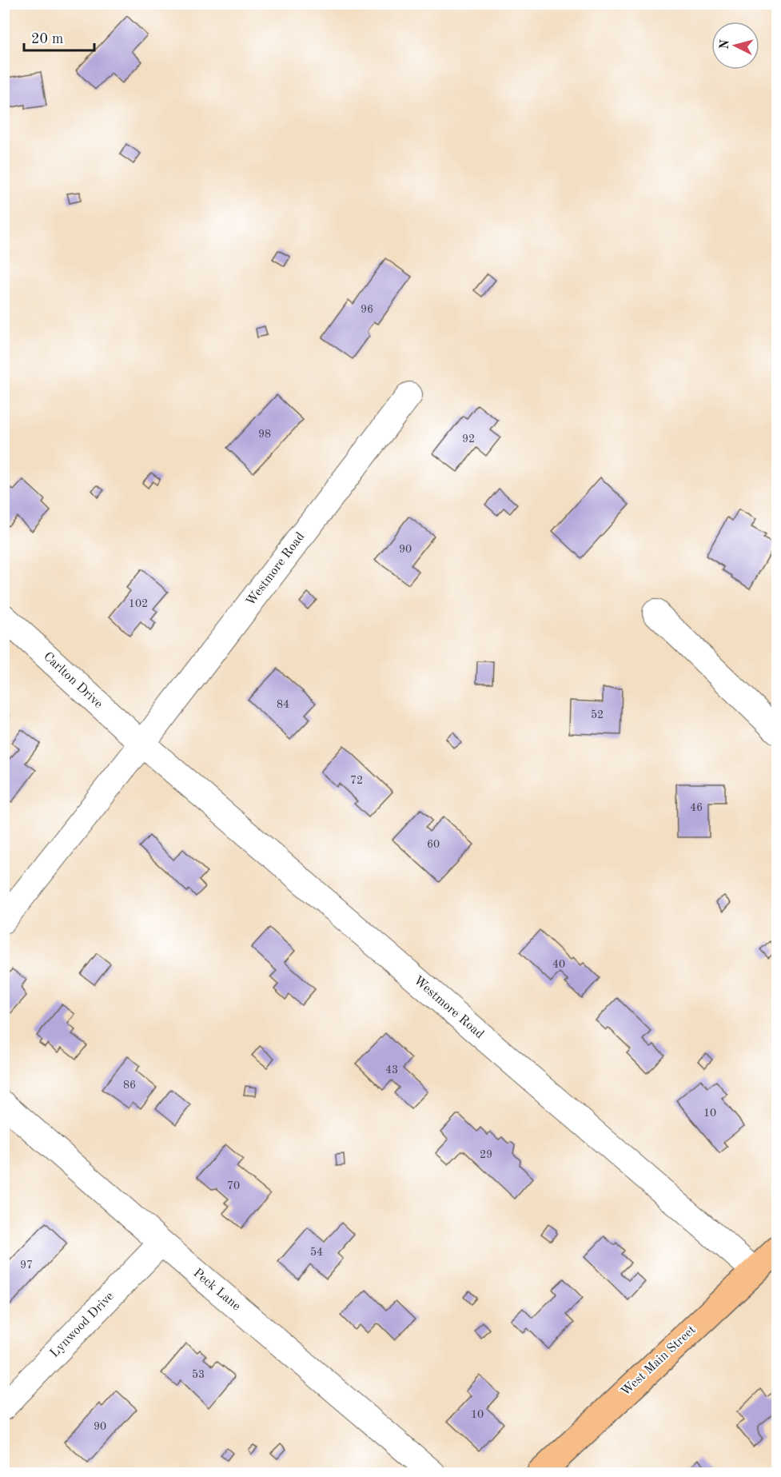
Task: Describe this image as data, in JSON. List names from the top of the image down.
{
  "streets": {
    "main road": ["West Main Street"],
    "street": [
      "Westmore Road",
      "Carlton Drive",
      "Peck Lane",
      "Lynwood Drive"
    ]
  },
  "crossings": [
    ["Westmore Road", "Carlton Drive"],
    ["Westmore Road", "West Main Street"],
    ["Peck Lane", "Lynwood Drive"]
  ],
  "house_numbers": [
    "96",
    "98",
    "92",
    "90",
    "102",
    "84",
    "52",
    "72",
    "46",
    "60",
    "40",
    "43",
    "86",
    "10",
    "29",
    "70",
    "54",
    "97",
    "53",
    "10",
    "90"
  ],
  "scale_bar": "20 m",
  "north": "left"
}
